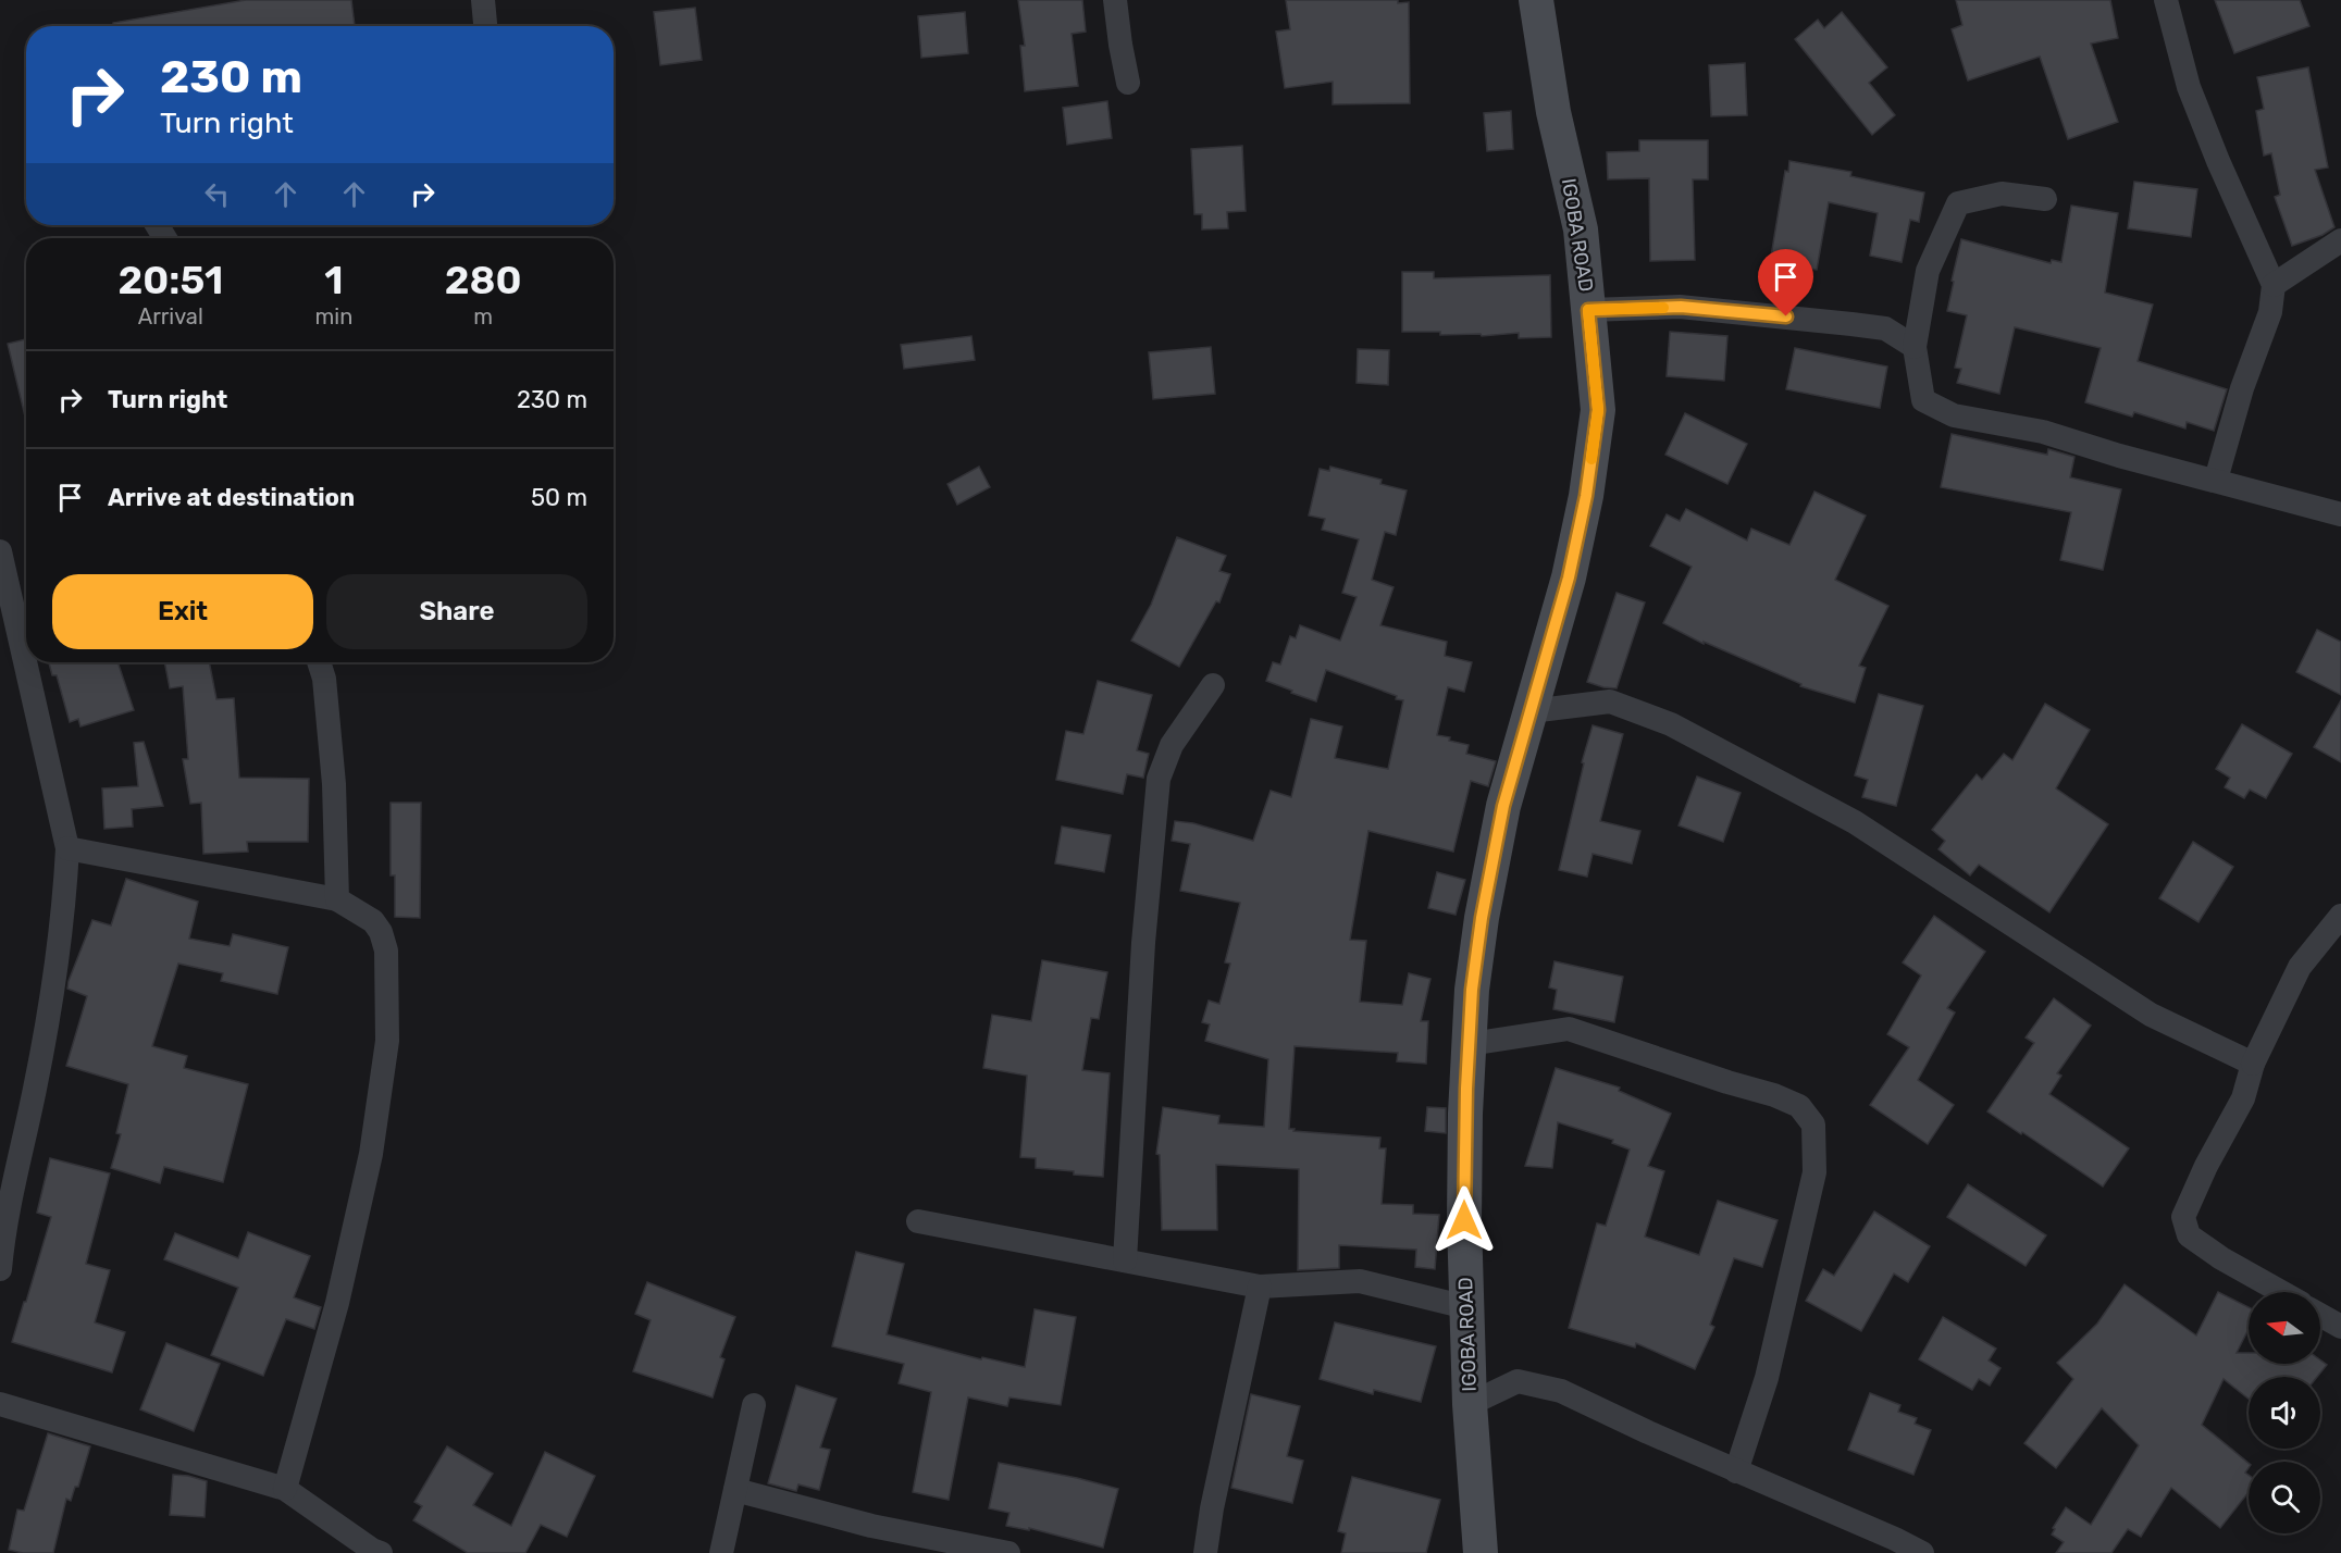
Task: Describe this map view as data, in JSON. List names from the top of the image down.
{
  "streets": {
    "street": ["IGOBA ROAD"]
  },
  "north": "left",
  "page": {
    "turn": ["230 m", "Turn right"],
    "eta": [
      "20:51",
      "Arrival",
      "1",
      "min",
      "280",
      "m"
    ],
    "list": [
      {
        "name": "Turn right",
        "value": "230 m"
      },
      {
        "name": "Arrive at destination",
        "value": "50 m"
      }
    ],
    "buttons": ["Exit", "Share"]
  }
}
